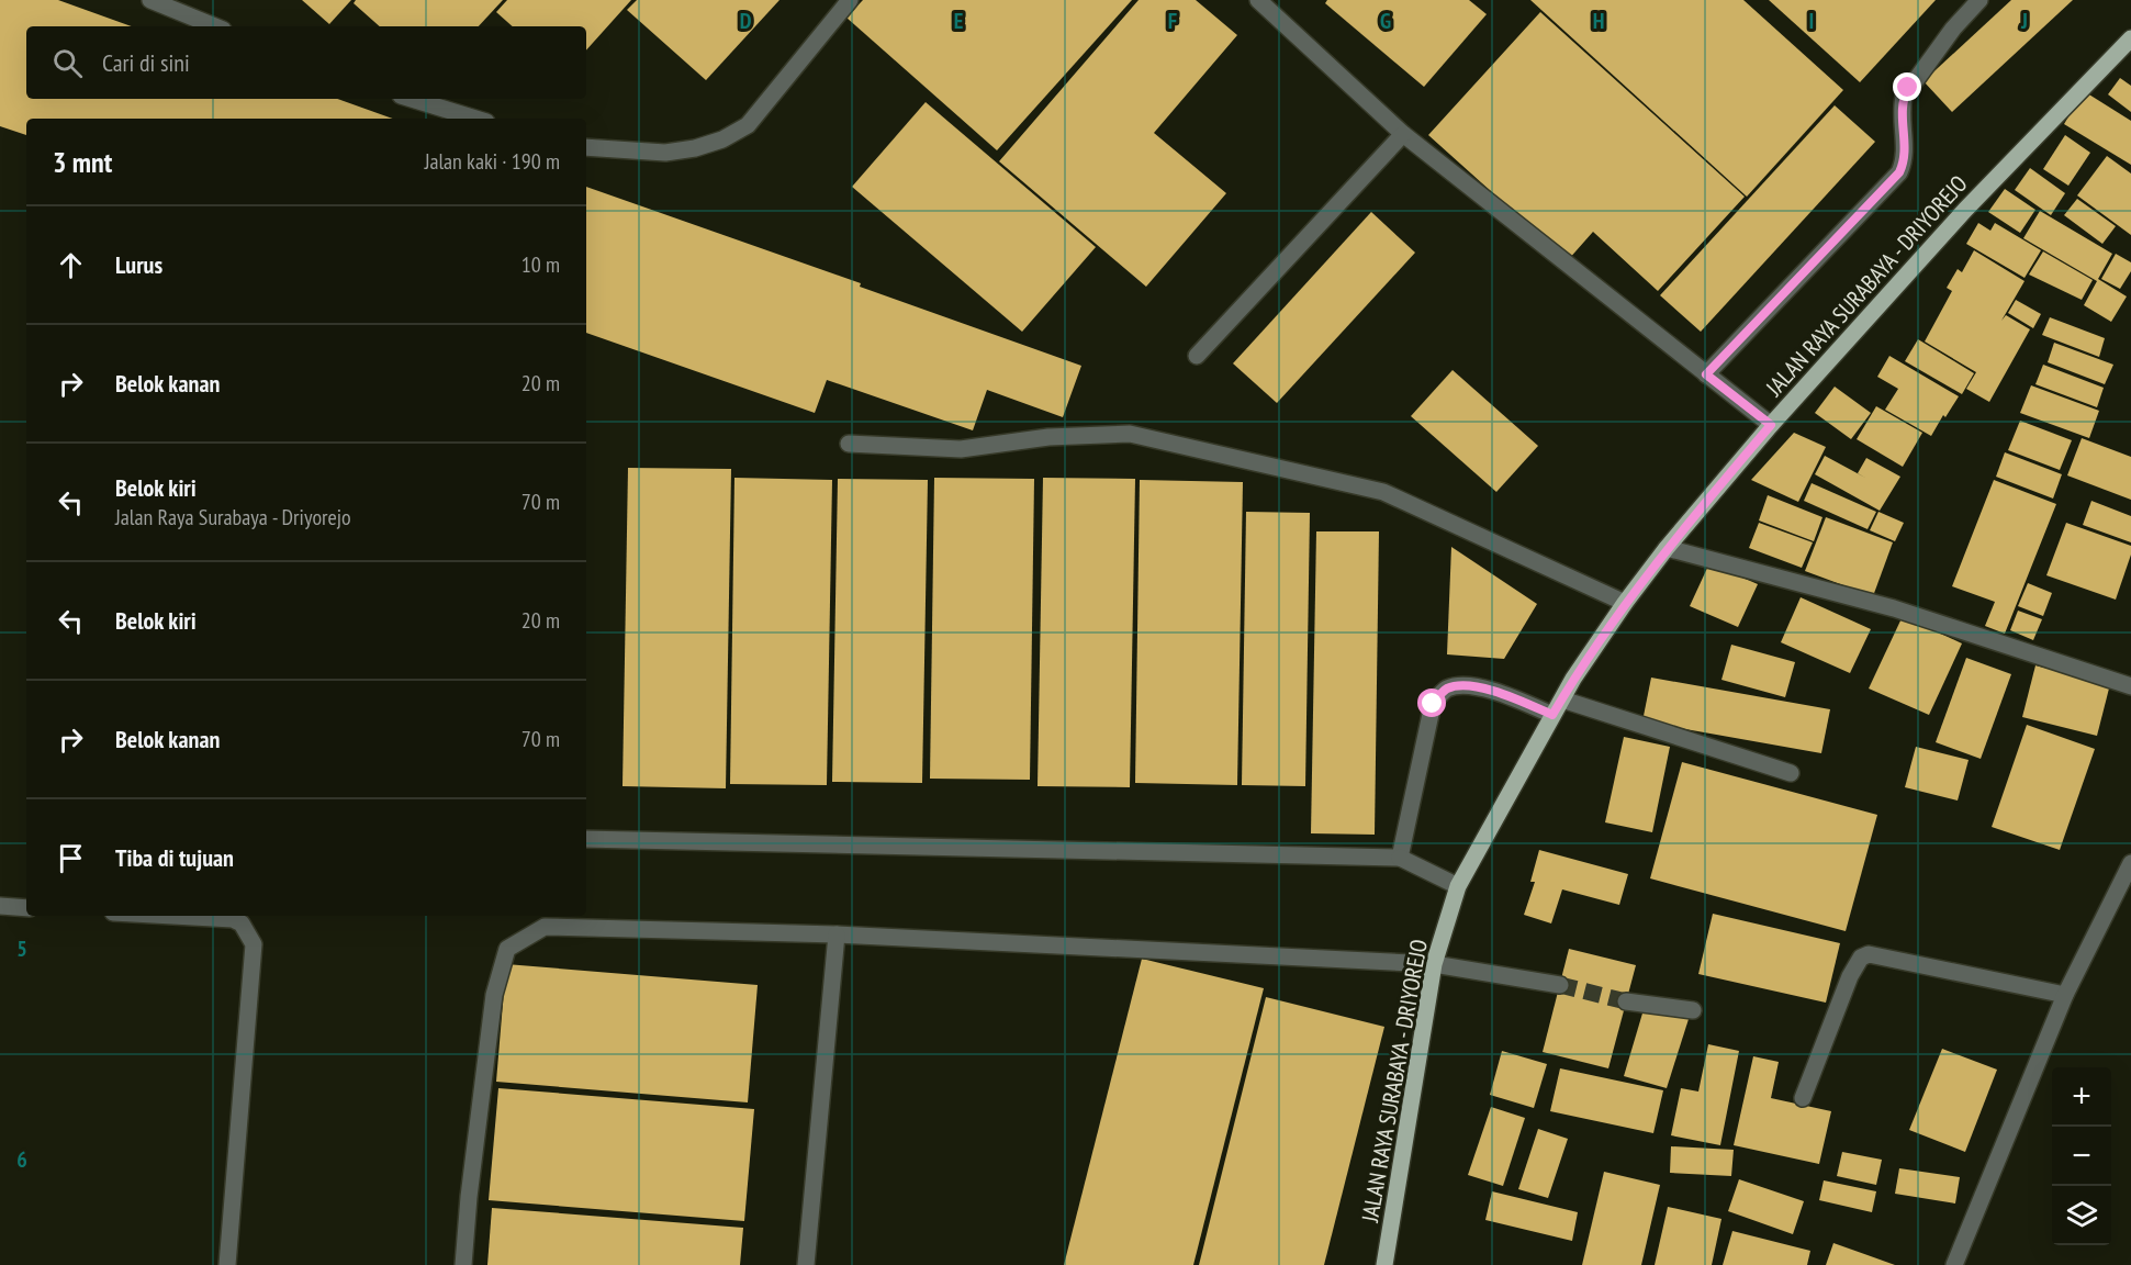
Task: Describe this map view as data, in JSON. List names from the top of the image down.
{
  "streets": {
    "main road": ["JALAN RAYA SURABAYA - DRIYOREJO"]
  },
  "page": {
    "search": "Cari di sini",
    "heading": ["3 mnt", "Jalan kaki · 190 m"],
    "list": [
      ["Lurus", "10 m"],
      ["Belok kanan", "20 m"],
      ["Belok kiri", "Jalan Raya Surabaya - Driyorejo", "70 m"],
      ["Belok kiri", "20 m"],
      ["Belok kanan", "70 m"],
      "Tiba di tujuan"
    ],
    "map_buttons": ["+", "−"]
  },
  "grid": {
    "columns": [
      "D",
      "E",
      "F",
      "G",
      "H",
      "I",
      "J"
    ],
    "rows": ["5", "6"]
  }
}
